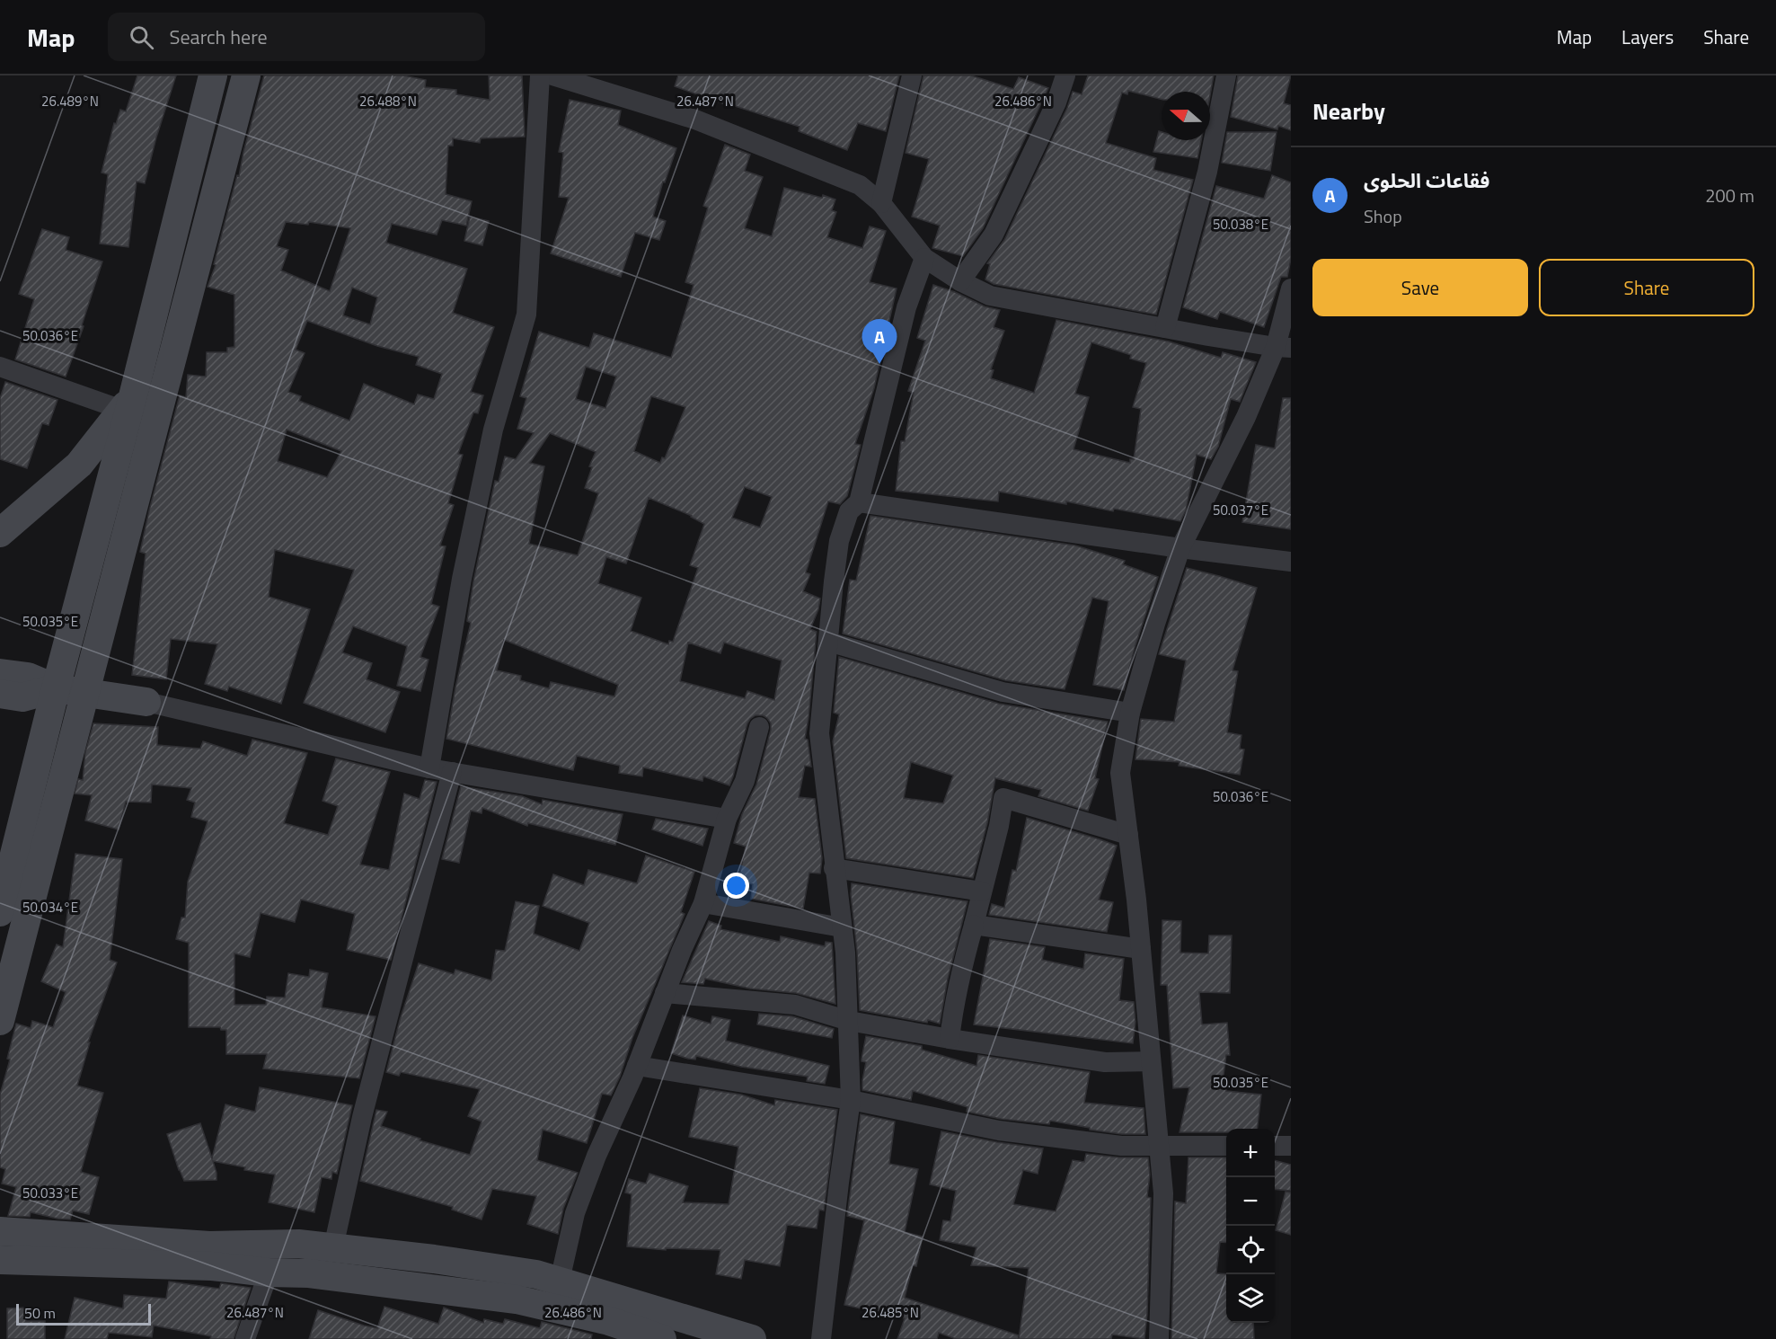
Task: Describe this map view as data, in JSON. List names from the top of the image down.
{
  "scale_bar": "50 m",
  "north": "left",
  "page": {
    "header": "Map",
    "search": "Search here",
    "nav": ["Map", "Layers", "Share"],
    "heading": "Nearby",
    "list": [
      {
        "mark": "A",
        "name": "فقاعات الحلوى",
        "note": "Shop",
        "value": "200 m"
      }
    ],
    "buttons": ["Save", "Share"],
    "pins": "A",
    "map_buttons": ["+", "−"],
    "scale": "50 m"
  },
  "coordinates": [
    "26.489°N",
    "26.488°N",
    "26.487°N",
    "26.486°N",
    "50.038°E",
    "50.036°E",
    "50.037°E",
    "50.035°E",
    "50.034°E",
    "50.033°E",
    "26.485°N"
  ]
}
